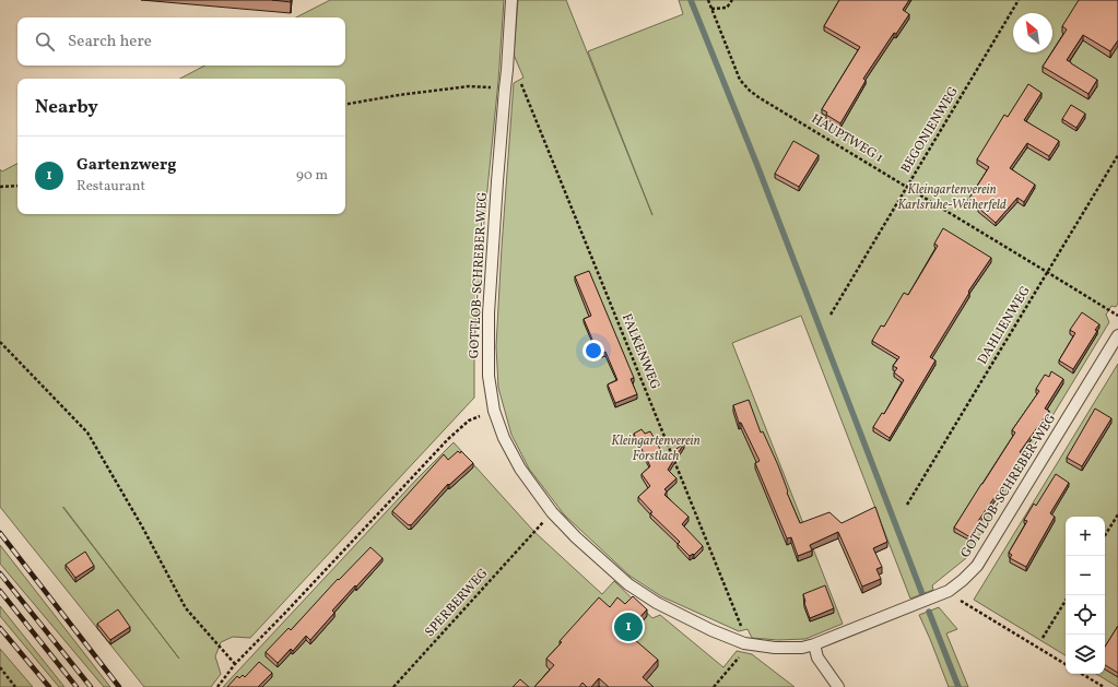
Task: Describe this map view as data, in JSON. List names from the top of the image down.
{
  "streets": {
    "lane": ["GOTTLOB-SCHREBER-WEG"],
    "path": [
      "BEGONIENWEG",
      "HAUPTWEG 1",
      "DAHLIENWEG",
      "FALKENWEG",
      "SPERBERWEG"
    ]
  },
  "crossings": [
    ["BEGONIENWEG", "HAUPTWEG 1"],
    ["HAUPTWEG 1", "DAHLIENWEG"]
  ],
  "parks": ["Kleingartenverein Karlsruhe-Weiherfeld", "Kleingartenverein Forstlach"],
  "north": "top left",
  "page": {
    "search": "Search here",
    "heading": "Nearby",
    "list": [
      {
        "mark": "1",
        "name": "Gartenzwerg",
        "note": "Restaurant",
        "value": "90 m"
      }
    ],
    "map_buttons": ["+", "−"],
    "pins": "1"
  }
}
